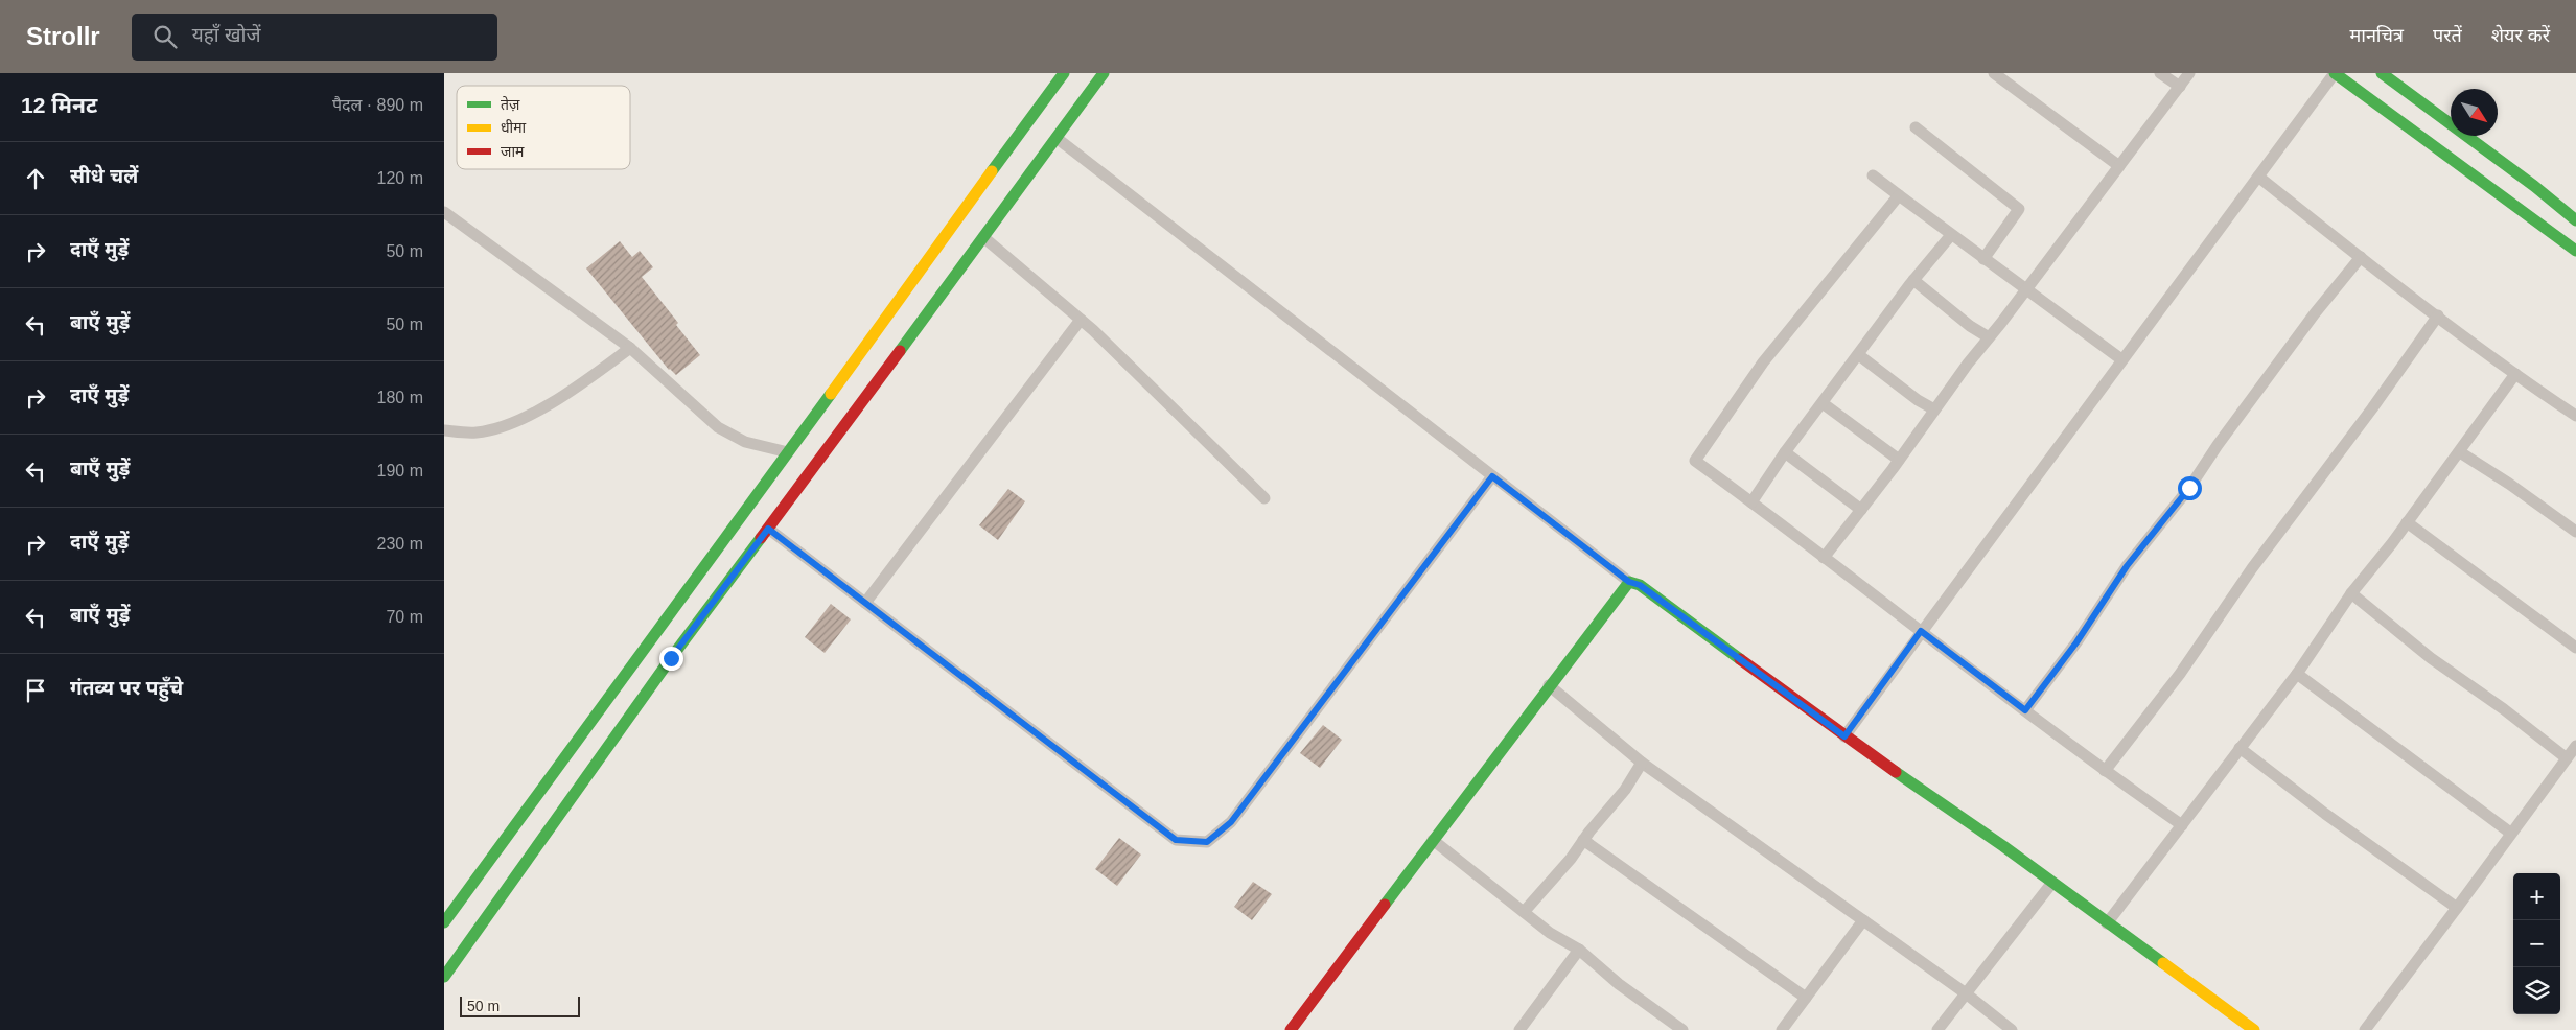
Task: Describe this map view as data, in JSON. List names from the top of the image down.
{
  "legend": ["तेज़", "धीमा", "जाम"],
  "scale_bar": "50 m",
  "north": "bottom right",
  "page": {
    "header": "Strollr",
    "search": "यहाँ खोजें",
    "nav": ["मानचित्र", "परतें", "शेयर करें"],
    "heading": ["12 मिनट", "पैदल · 890 m"],
    "list": [
      ["सीधे चलें", "120 m"],
      ["दाएँ मुड़ें", "50 m"],
      ["बाएँ मुड़ें", "50 m"],
      ["दाएँ मुड़ें", "180 m"],
      ["बाएँ मुड़ें", "190 m"],
      ["दाएँ मुड़ें", "230 m"],
      ["बाएँ मुड़ें", "70 m"],
      "गंतव्य पर पहुँचे"
    ],
    "map_buttons": ["+", "−"],
    "scale": "50 m"
  }
}
